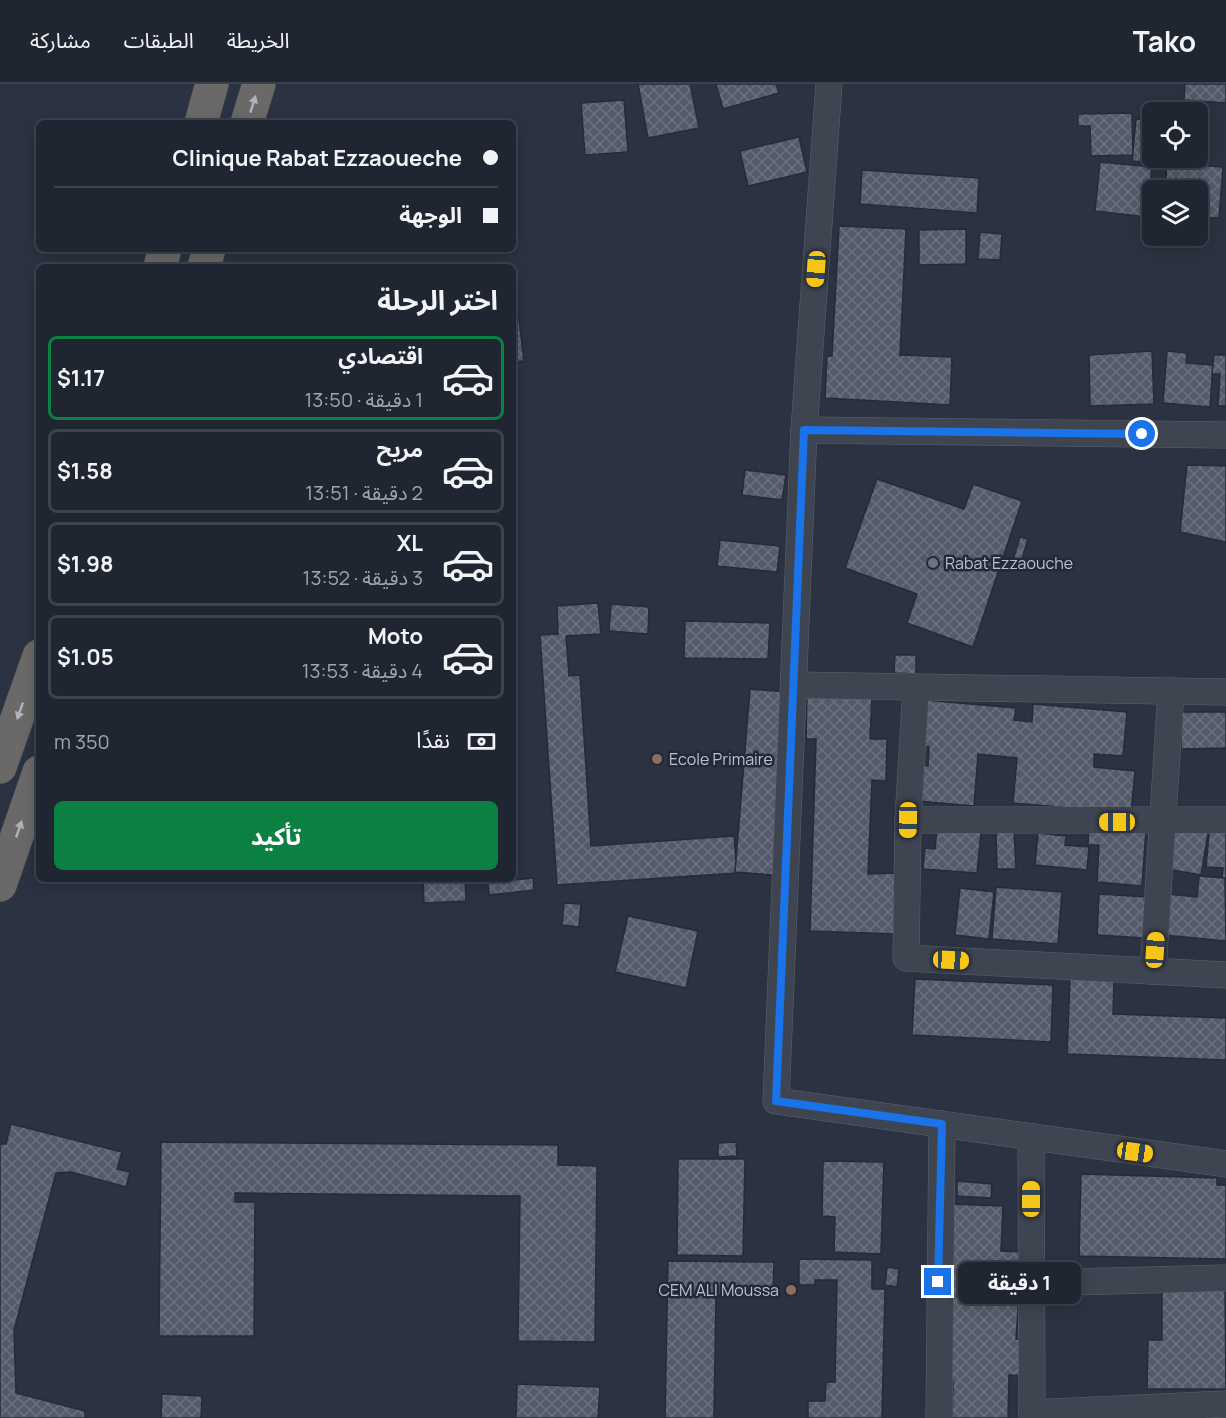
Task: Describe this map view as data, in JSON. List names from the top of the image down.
{
  "places": ["Rabat Ezzaouche", "Ecole Primaire", "CEM ALI Moussa"],
  "page": {
    "header": "Tako",
    "nav": ["الخريطة", "الطبقات", "مشاركة"],
    "banner": ["Clinique Rabat Ezzaoueche", "الوجهة"],
    "heading": "اختر الرحلة",
    "list": [
      {
        "name": "اقتصادي",
        "note": "1 دقيقة · 13:50",
        "value": "$1.17"
      },
      {
        "name": "مريح",
        "note": "2 دقيقة · 13:51",
        "value": "$1.58"
      },
      {
        "name": "XL",
        "note": "3 دقيقة · 13:52",
        "value": "$1.98"
      },
      {
        "name": "Moto",
        "note": "4 دقيقة · 13:53",
        "value": "$1.05"
      }
    ],
    "pay": ["نقدًا", "350 m"],
    "buttons": "تأكيد",
    "bubble": "1 دقيقة"
  }
}
